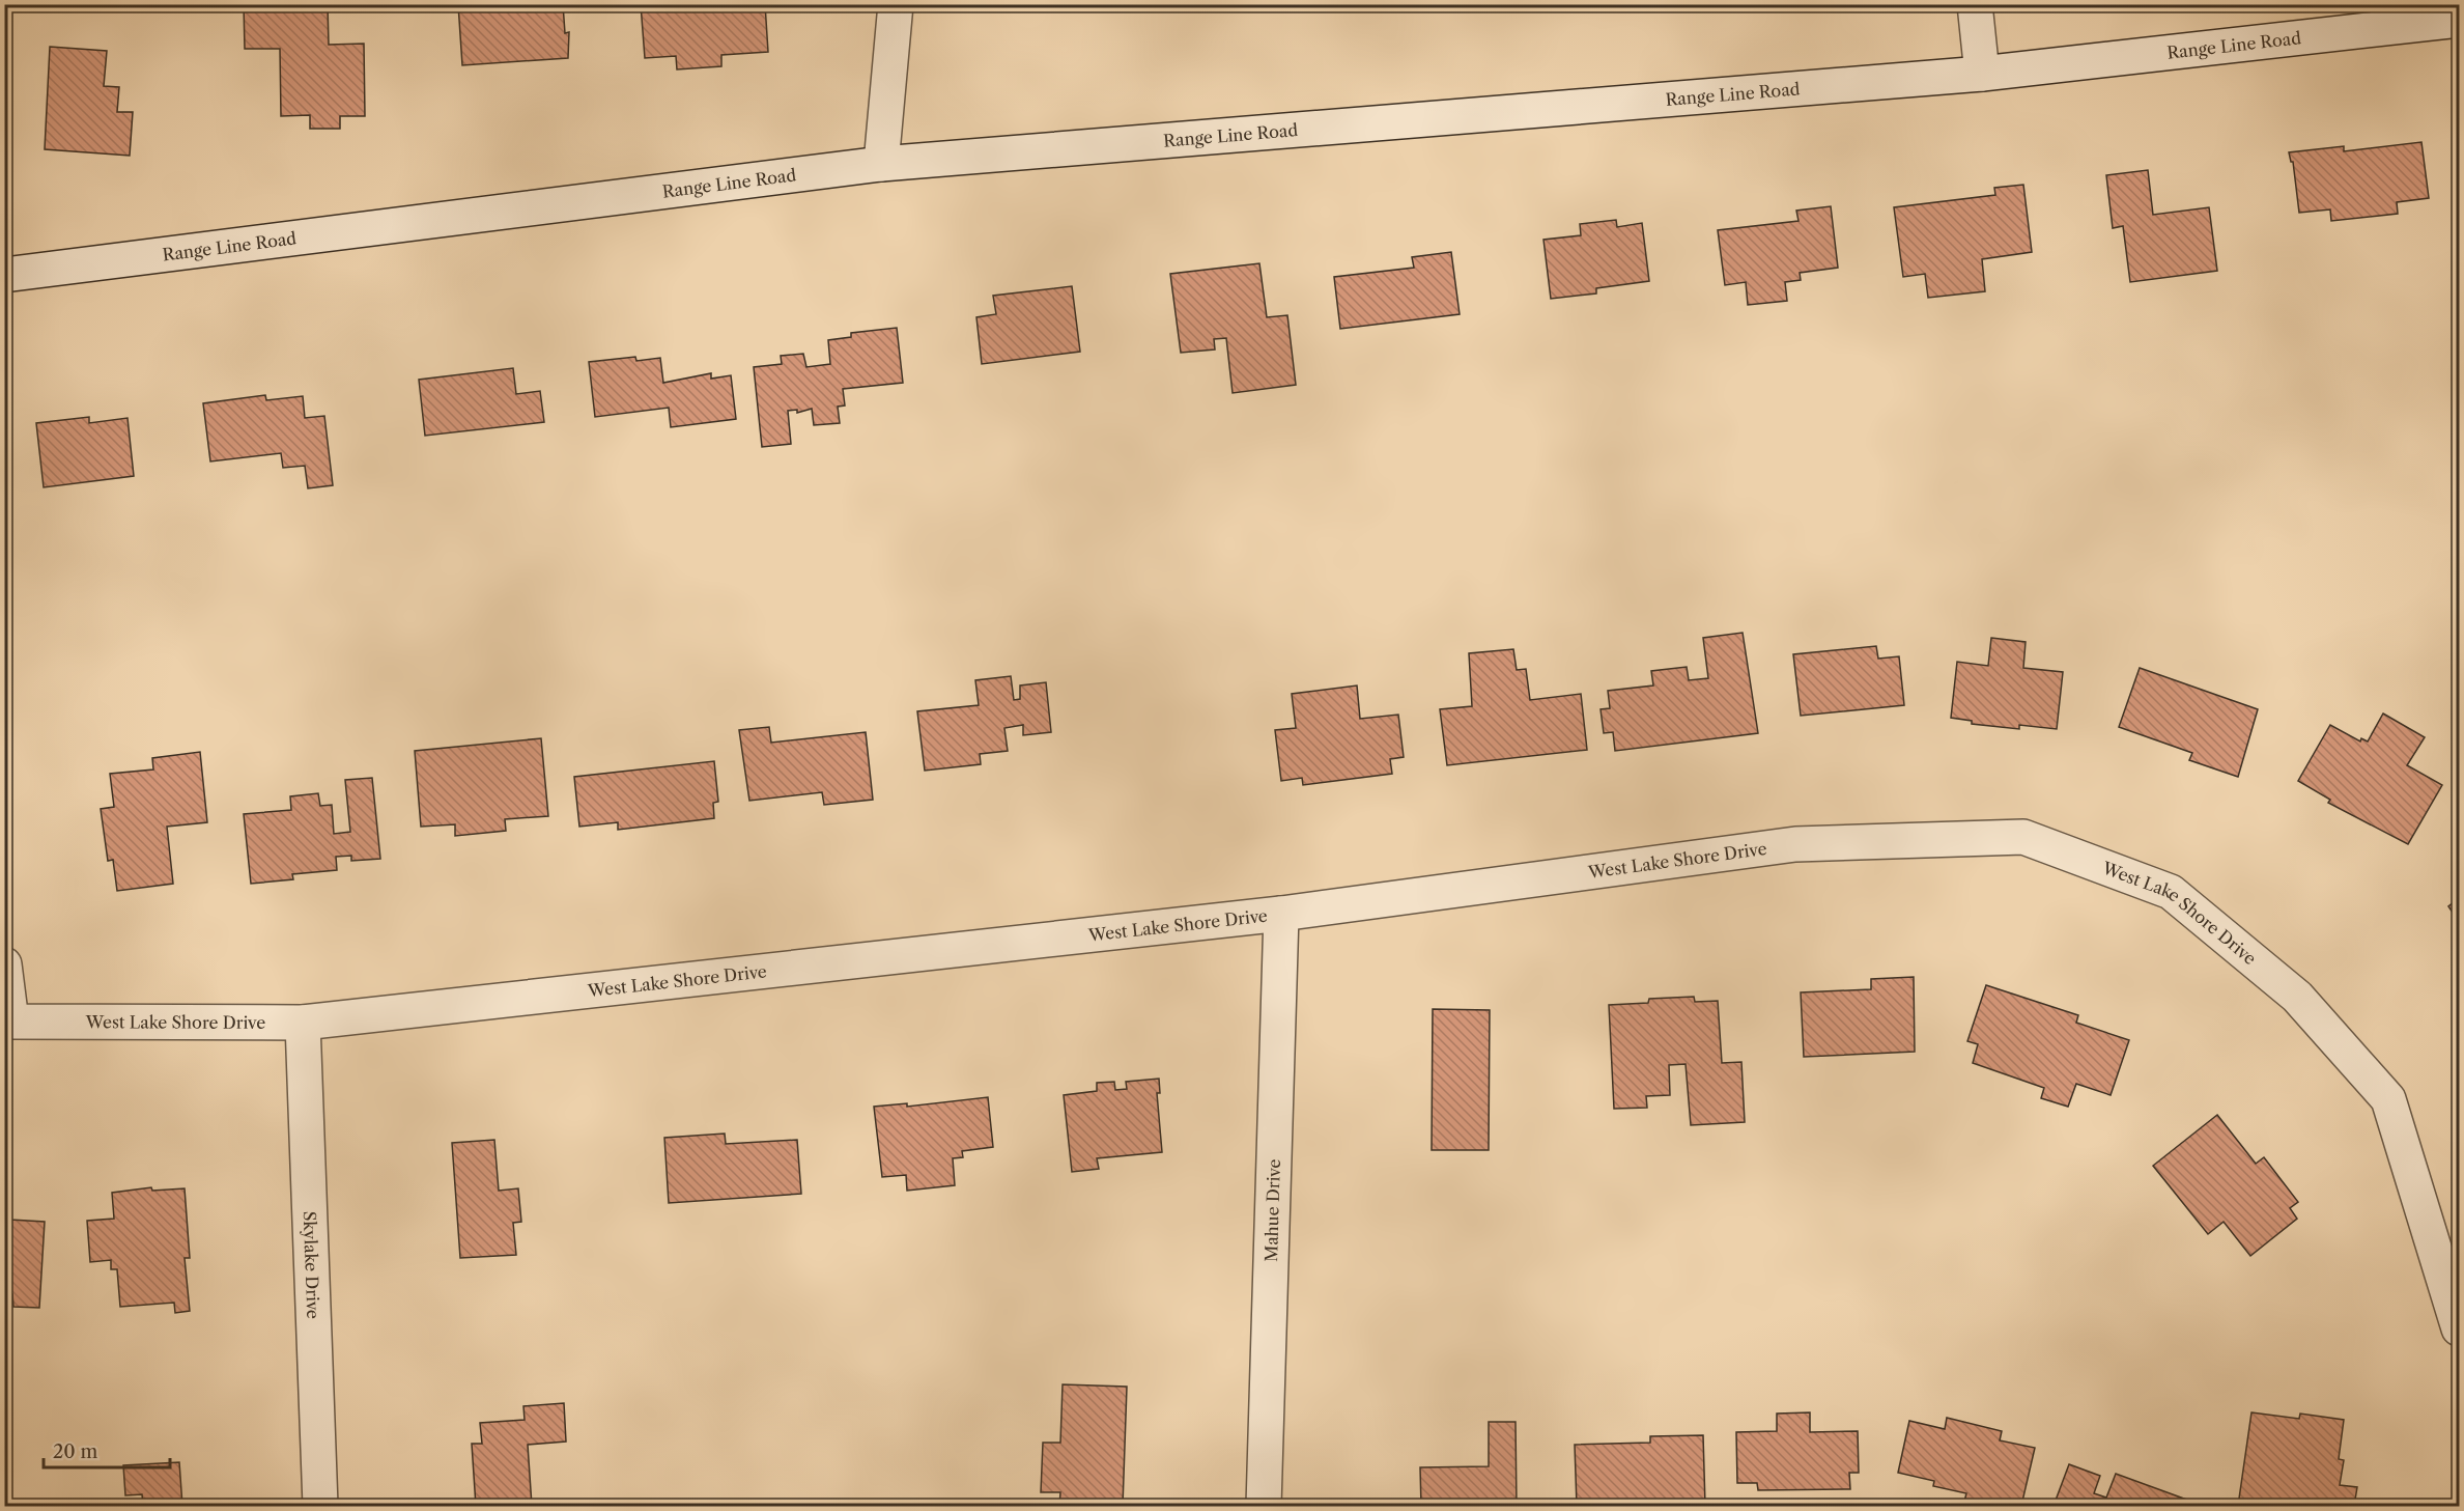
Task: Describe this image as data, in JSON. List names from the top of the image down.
{
  "streets": {
    "street": [
      "Range Line Road",
      "West Lake Shore Drive",
      "Mahue Drive",
      "Skylake Drive"
    ]
  },
  "crossings": [
    ["West Lake Shore Drive", "Mahue Drive"],
    ["West Lake Shore Drive", "Skylake Drive"]
  ],
  "scale_bar": "20 m"
}
